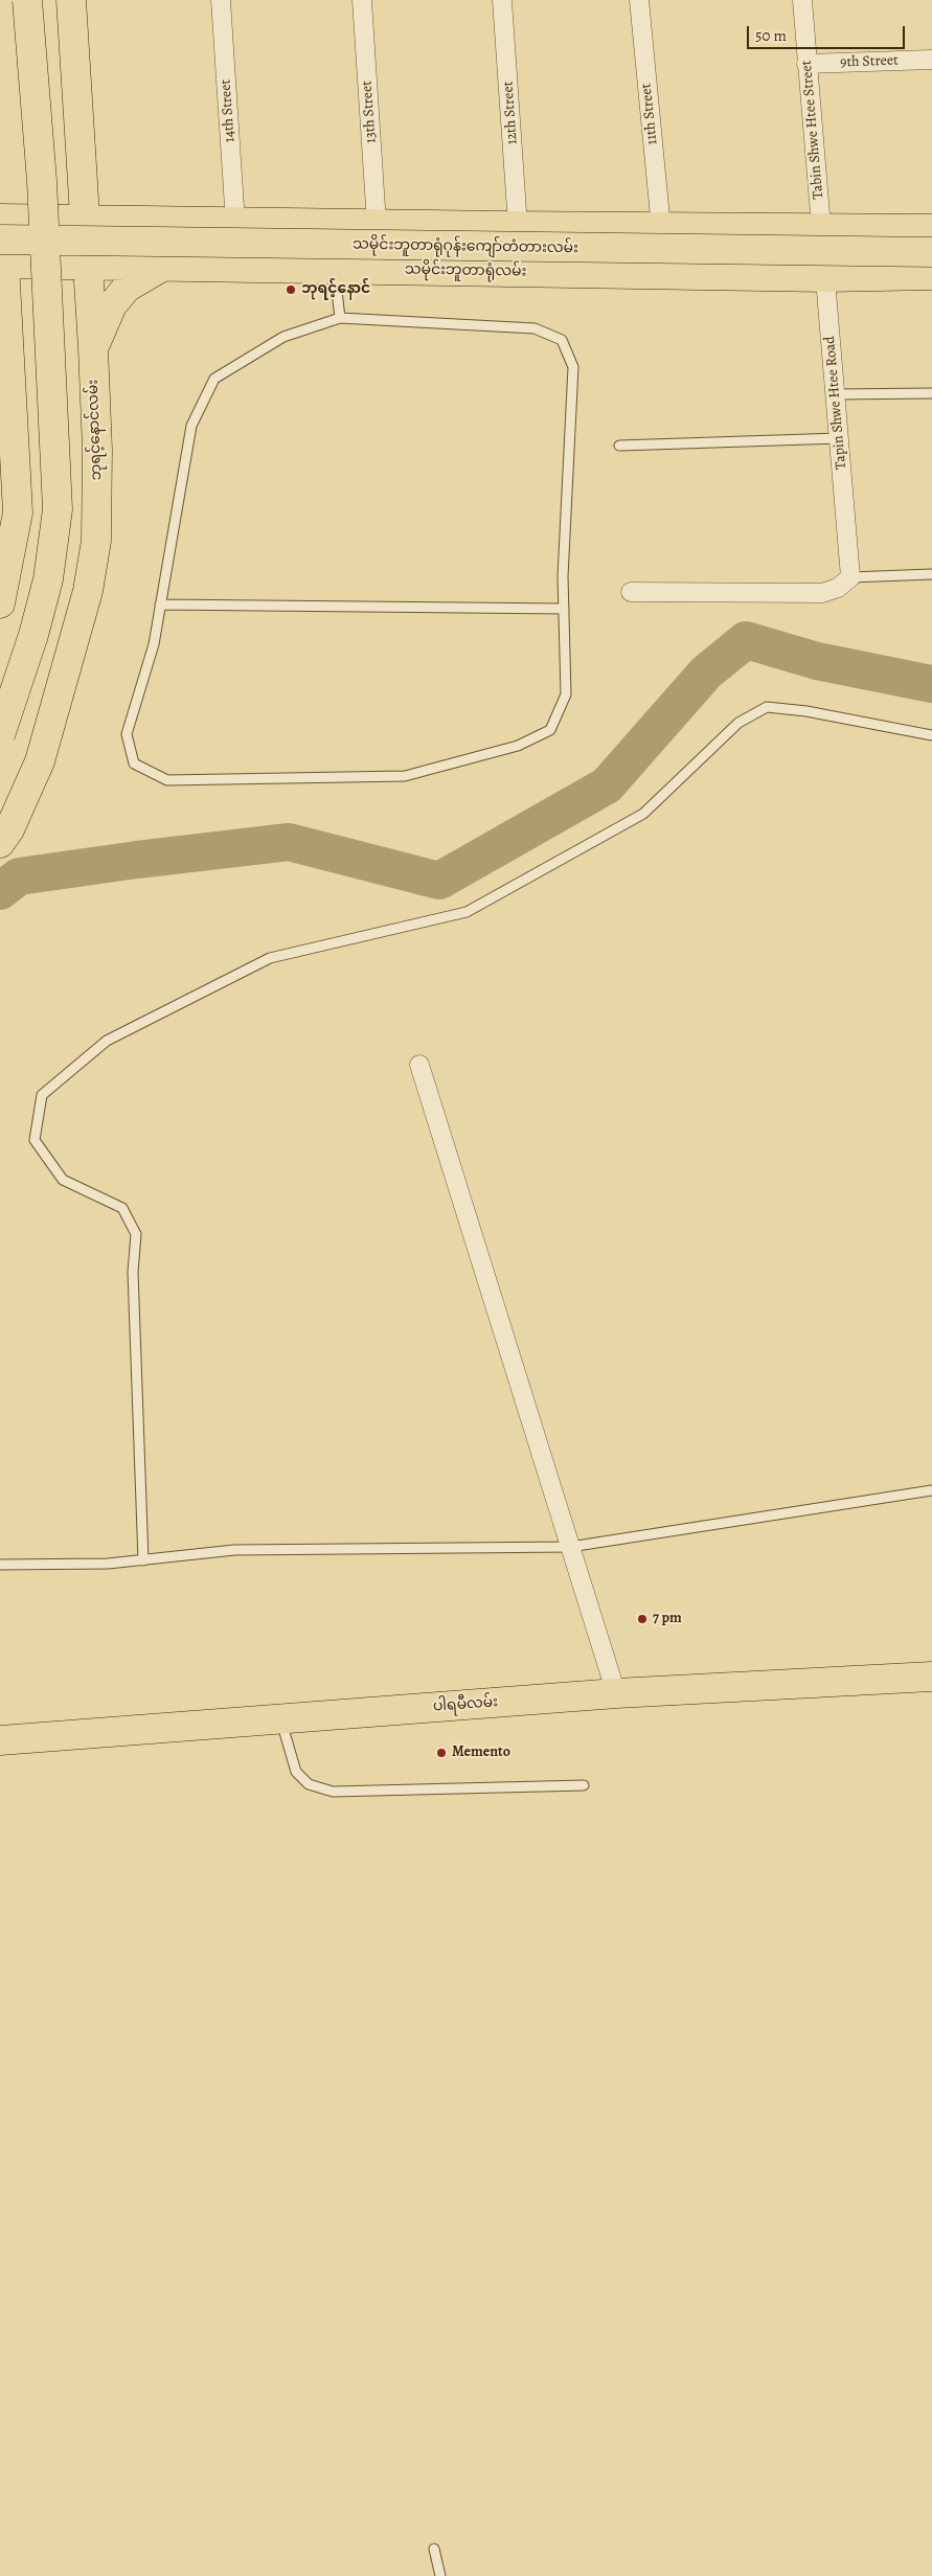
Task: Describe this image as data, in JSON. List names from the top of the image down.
{
  "streets": {
    "main road": [
      "သမိုင်းဘူတာရုံဂုန်းကျော်တံတားလမ်း",
      "သမိုင်းဘူတာရုံလမ်း",
      "ဘုရင့်နောင်လမ်း",
      "ပါရမီလမ်း"
    ],
    "street": [
      "9th Street",
      "14th Street",
      "13th Street",
      "12th Street",
      "11th Street",
      "Tabin Shwe Htee Street",
      "Tapin Shwe Htee Road"
    ]
  },
  "crossings": [
    ["9th Street", "Tabin Shwe Htee Street"],
    ["Tabin Shwe Htee Street", "Tapin Shwe Htee Road"],
    ["သမိုင်းဘူတာရုံဂုန်းကျော်တံတားလမ်း", "သမိုင်းဘူတာရုံလမ်း"],
    ["သမိုင်းဘူတာရုံလမ်း", "Tapin Shwe Htee Road"],
    ["သမိုင်းဘူတာရုံလမ်း", "ဘုရင့်နောင်လမ်း"]
  ],
  "places": ["ဘုရင့်နောင်", "7 pm", "Memento"],
  "scale_bar": "50 m"
}
